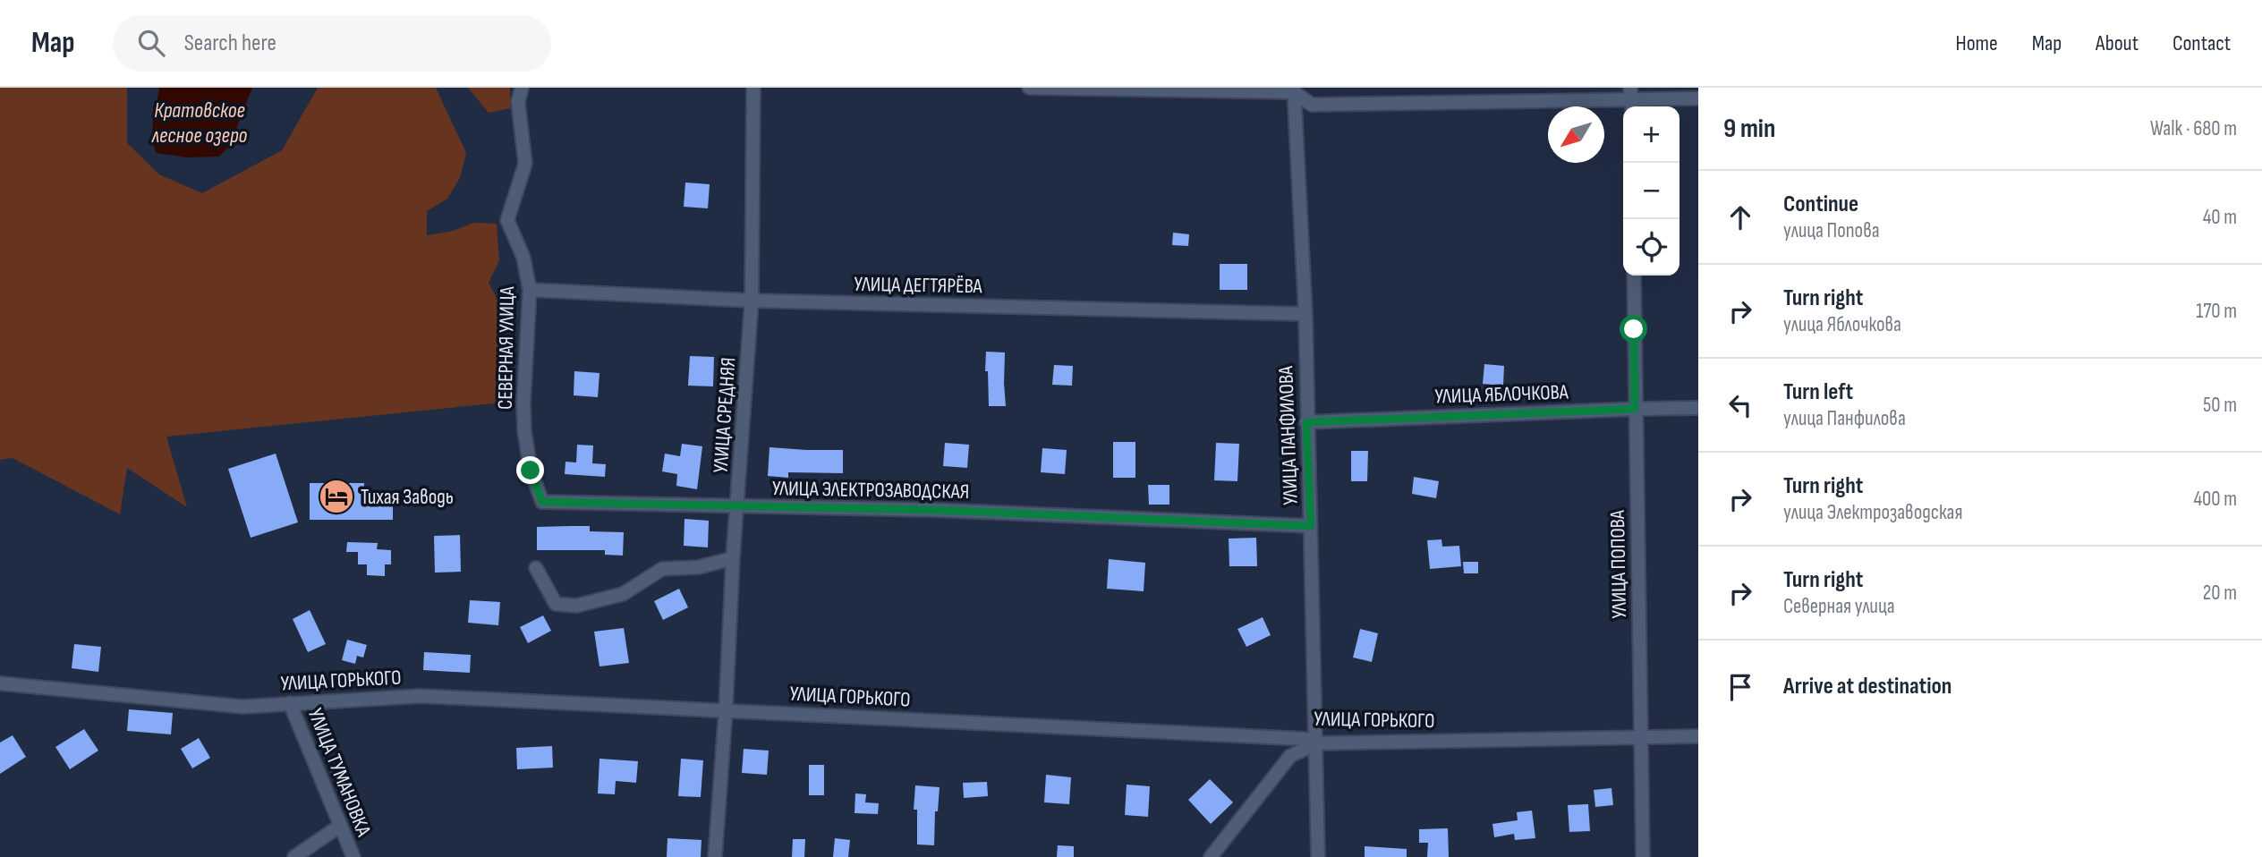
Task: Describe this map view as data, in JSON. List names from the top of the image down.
{
  "streets": {
    "street": [
      "УЛИЦА ДЕГТЯРЁВА",
      "СЕВЕРНАЯ УЛИЦА",
      "УЛИЦА ЯБЛОЧКОВА",
      "УЛИЦА СРЕДНЯЯ",
      "УЛИЦА ПАНФИЛОВА",
      "УЛИЦА ЭЛЕКТРОЗАВОДСКАЯ",
      "УЛИЦА ПОПОВА",
      "УЛИЦА ГОРЬКОГО",
      "УЛИЦА ТУМАНОВКА"
    ]
  },
  "crossings": [
    ["УЛИЦА ДЕГТЯРЁВА", "СЕВЕРНАЯ УЛИЦА"],
    ["УЛИЦА ДЕГТЯРЁВА", "УЛИЦА СРЕДНЯЯ"],
    ["УЛИЦА ДЕГТЯРЁВА", "УЛИЦА ПАНФИЛОВА"],
    ["СЕВЕРНАЯ УЛИЦА", "УЛИЦА ЭЛЕКТРОЗАВОДСКАЯ"],
    ["УЛИЦА ЯБЛОЧКОВА", "УЛИЦА ПАНФИЛОВА"],
    ["УЛИЦА ЯБЛОЧКОВА", "УЛИЦА ПОПОВА"],
    ["УЛИЦА СРЕДНЯЯ", "УЛИЦА ЭЛЕКТРОЗАВОДСКАЯ"],
    ["УЛИЦА СРЕДНЯЯ", "УЛИЦА ГОРЬКОГО"],
    ["УЛИЦА ПАНФИЛОВА", "УЛИЦА ЭЛЕКТРОЗАВОДСКАЯ"],
    ["УЛИЦА ПАНФИЛОВА", "УЛИЦА ГОРЬКОГО"],
    ["УЛИЦА ПОПОВА", "УЛИЦА ГОРЬКОГО"],
    ["УЛИЦА ГОРЬКОГО", "УЛИЦА ТУМАНОВКА"]
  ],
  "water": ["Кратовское лесное озеро"],
  "places": {
    "hotel": ["Тихая Заводь"]
  },
  "north": "bottom left",
  "page": {
    "header": "Map",
    "search": "Search here",
    "nav": [
      "Home",
      "Map",
      "About",
      "Contact"
    ],
    "heading": ["9 min", "Walk · 680 m"],
    "map_buttons": ["+", "−"],
    "list": [
      ["Continue", "улица Попова", "40 m"],
      ["Turn right", "улица Яблочкова", "170 m"],
      ["Turn left", "улица Панфилова", "50 m"],
      ["Turn right", "улица Электрозаводская", "400 m"],
      ["Turn right", "Северная улица", "20 m"],
      "Arrive at destination"
    ]
  }
}
